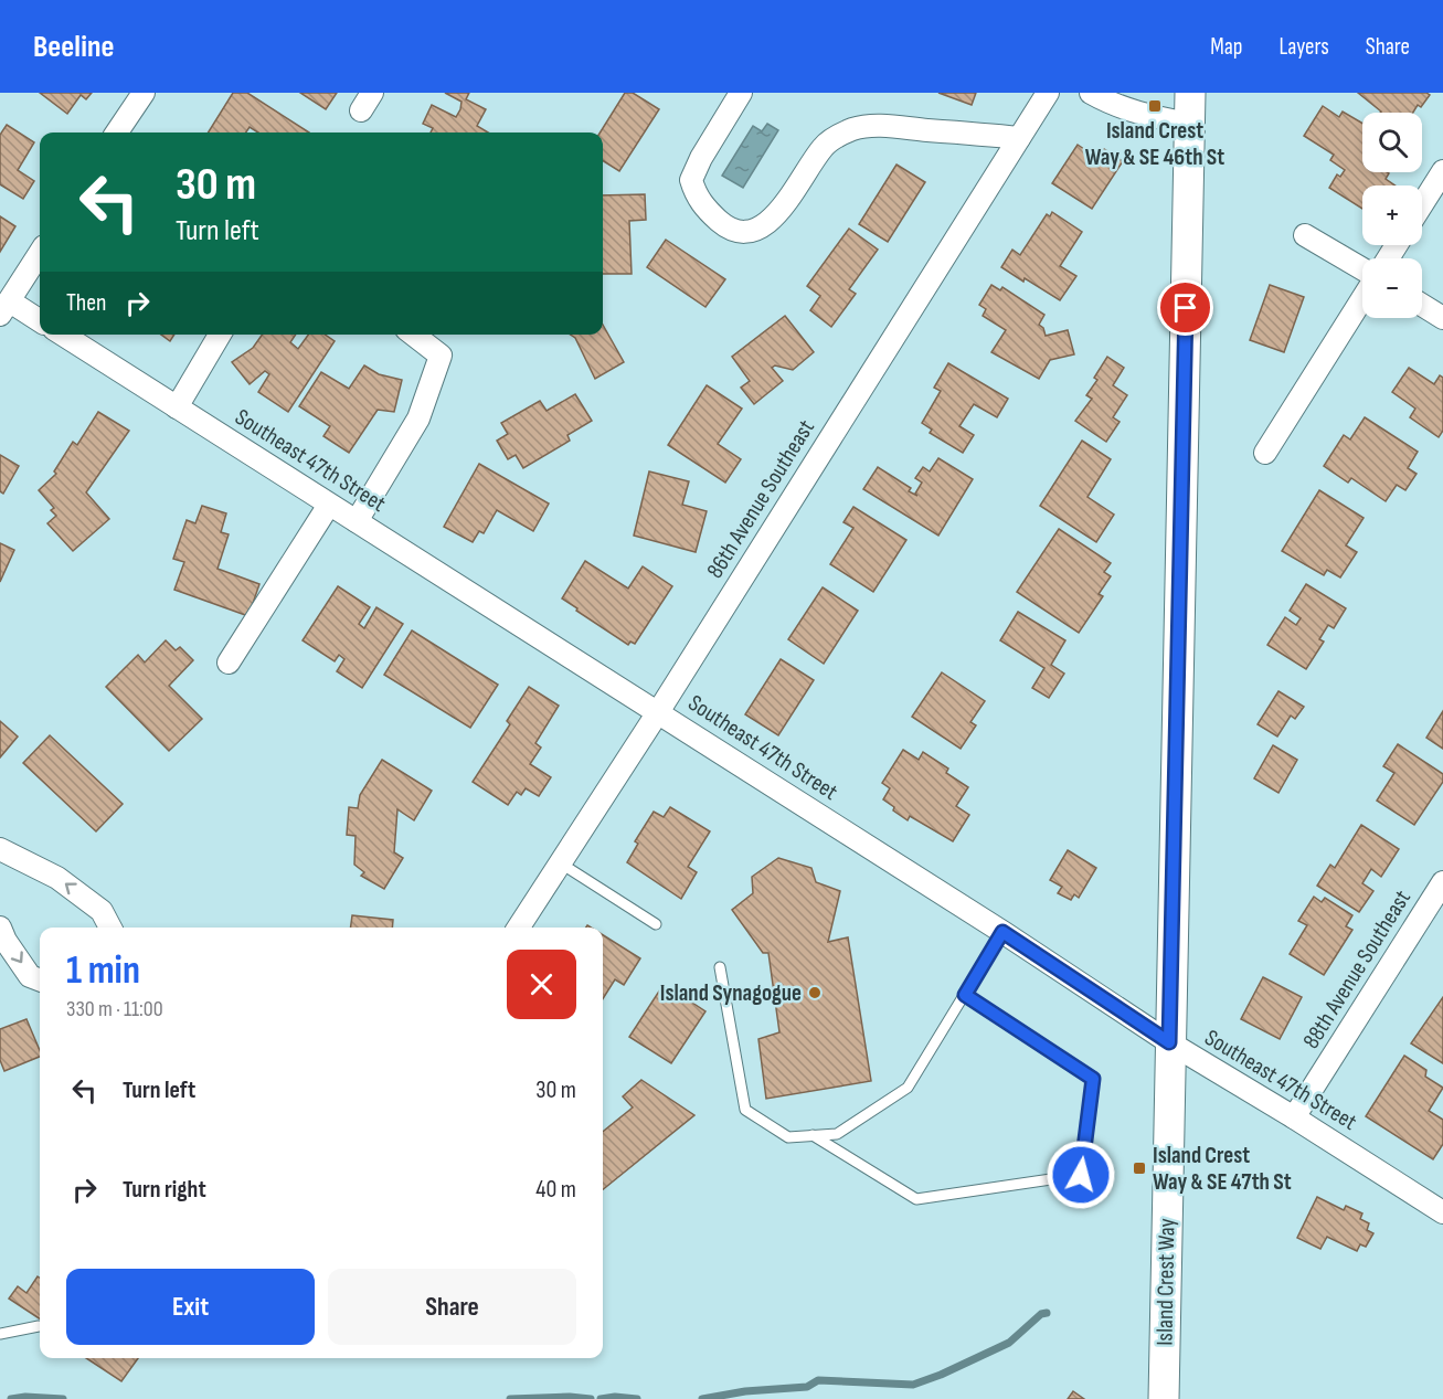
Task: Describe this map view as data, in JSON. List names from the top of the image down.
{
  "streets": {
    "main road": ["Island Crest Way"],
    "street": ["Southeast 47th Street", "86th Avenue Southeast", "88th Avenue Southeast"]
  },
  "crossings": [
    ["Southeast 47th Street", "86th Avenue Southeast"],
    ["Southeast 47th Street", "88th Avenue Southeast"],
    ["Southeast 47th Street", "Island Crest Way"]
  ],
  "places": {
    "transit": ["Island Crest Way & SE 46th St", "Island Crest Way & SE 47th St"],
    "other": ["Island Synagogue"]
  },
  "page": {
    "header": "Beeline",
    "nav": ["Map", "Layers", "Share"],
    "map_buttons": ["+", "−"],
    "turn": ["30 m", "Turn left"],
    "then": "Then",
    "heading": ["1 min", "330 m · 11:00"],
    "list": [
      {
        "name": "Turn left",
        "value": "30 m"
      },
      {
        "name": "Turn right",
        "value": "40 m"
      }
    ],
    "buttons": ["Exit", "Share"]
  }
}
